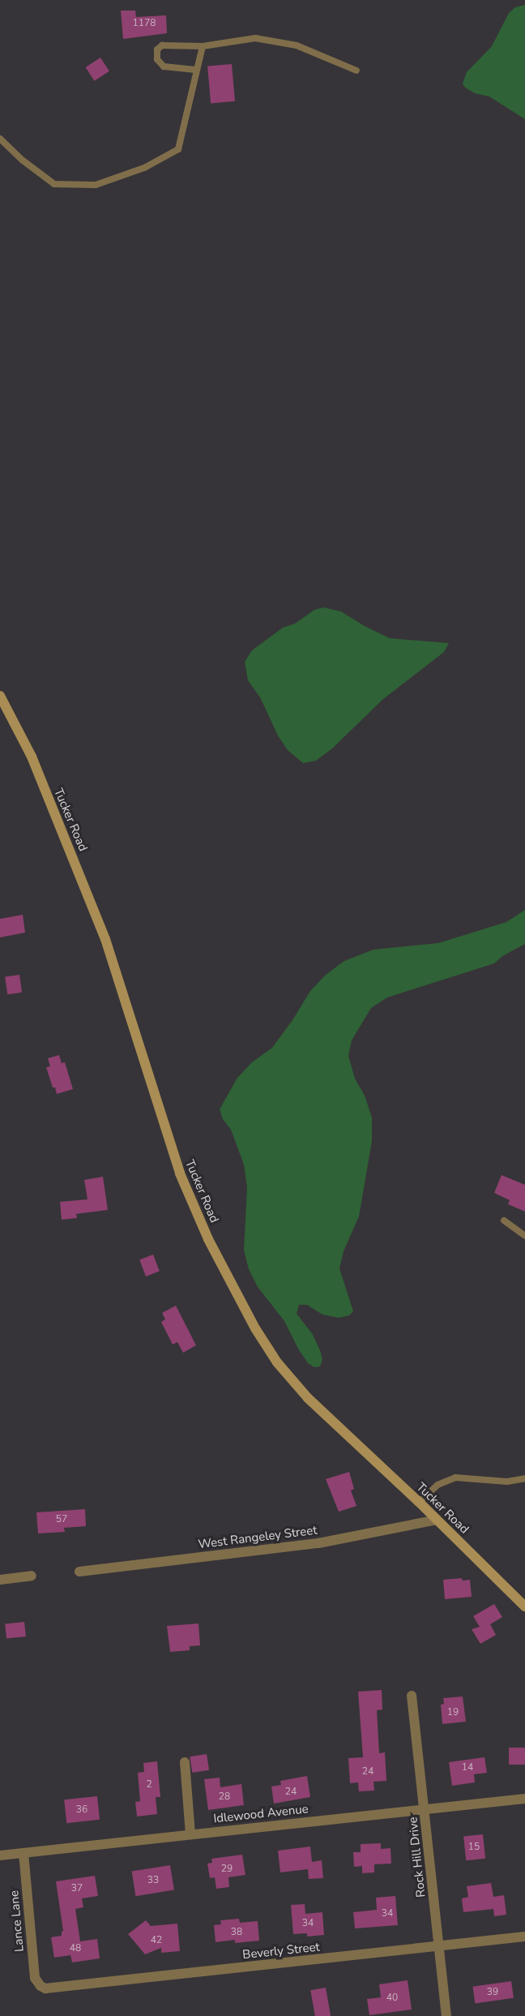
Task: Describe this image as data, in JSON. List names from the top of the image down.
{
  "streets": {
    "main road": ["Tucker Road"],
    "street": [
      "West Rangeley Street",
      "Idlewood Avenue",
      "Rock Hill Drive",
      "Lance Lane",
      "Beverly Street"
    ]
  },
  "crossings": [
    ["Tucker Road", "West Rangeley Street"],
    ["Idlewood Avenue", "Rock Hill Drive"],
    ["Idlewood Avenue", "Lance Lane"],
    ["Rock Hill Drive", "Beverly Street"],
    ["Lance Lane", "Beverly Street"]
  ],
  "house_numbers": [
    "1178",
    "57",
    "19",
    "14",
    "24",
    "2",
    "24",
    "28",
    "36",
    "15",
    "29",
    "33",
    "37",
    "34",
    "34",
    "38",
    "42",
    "48",
    "39",
    "40"
  ]
}
